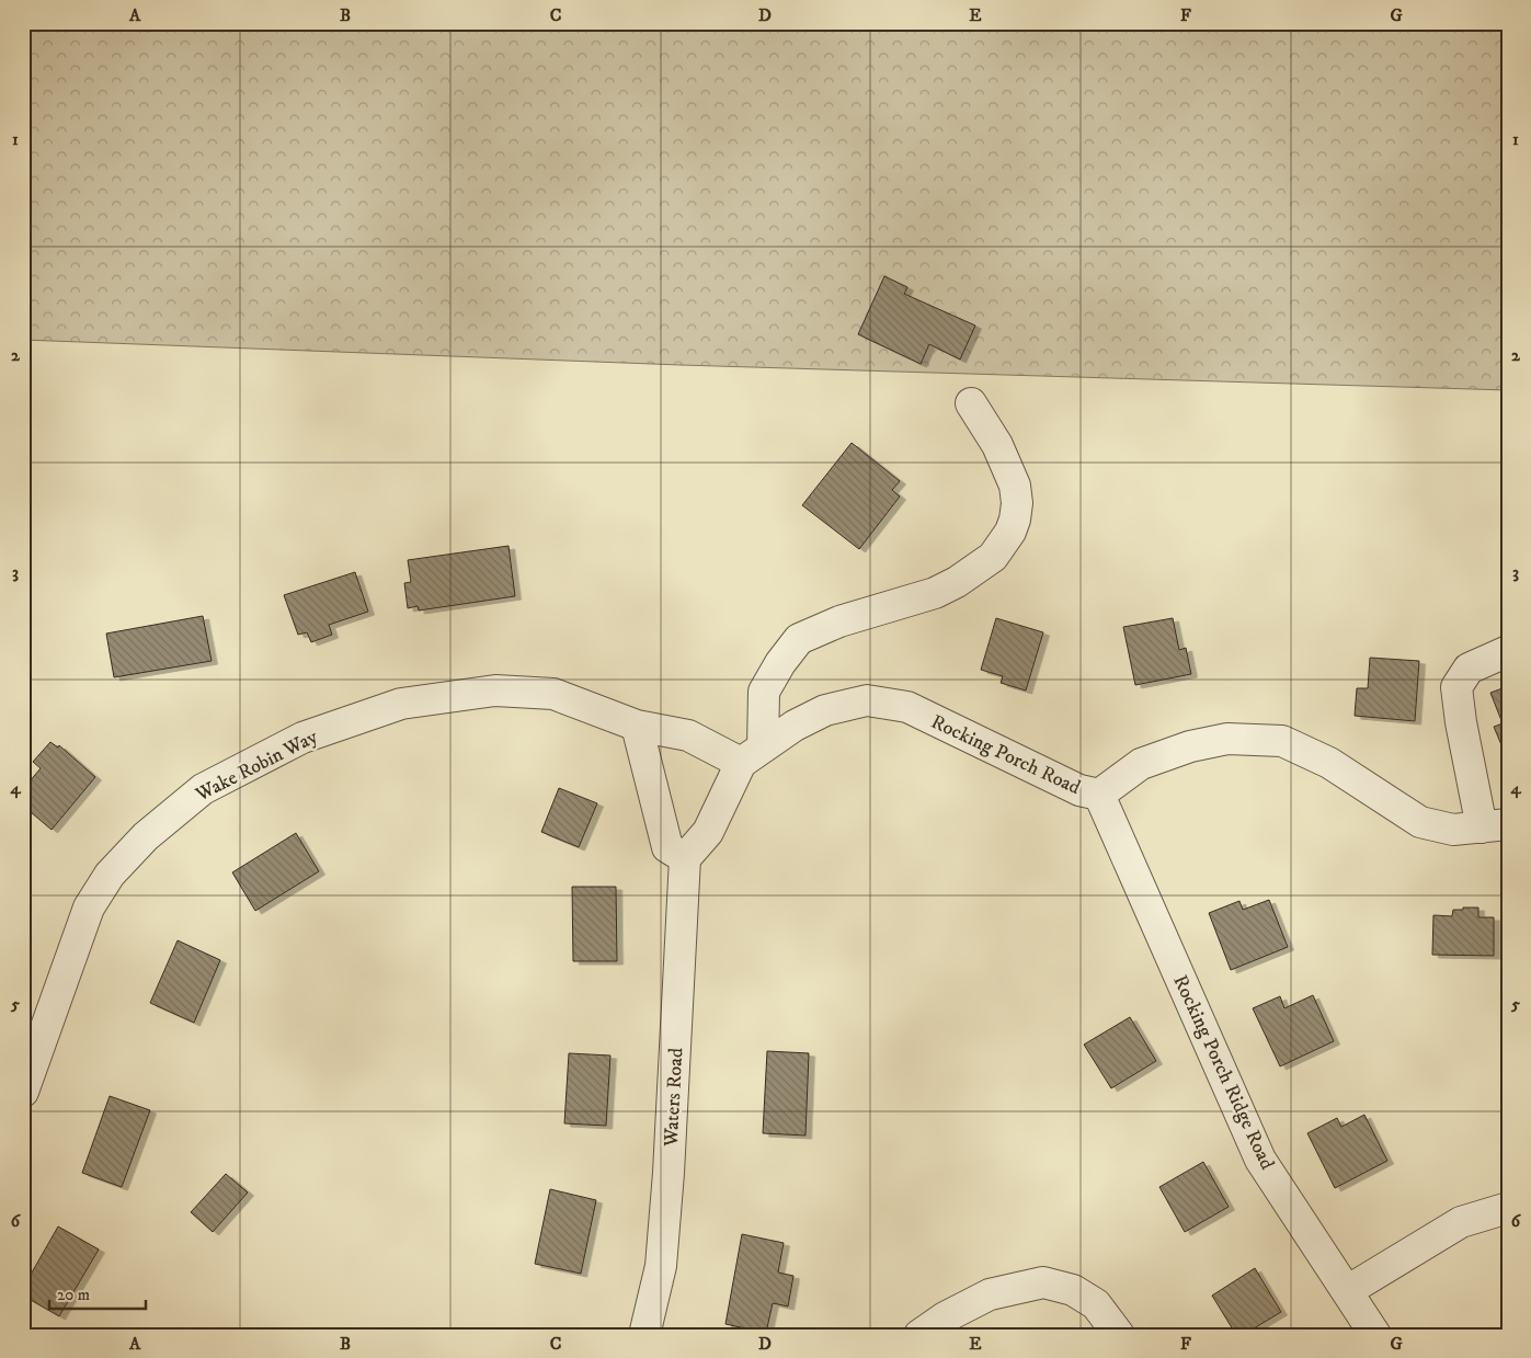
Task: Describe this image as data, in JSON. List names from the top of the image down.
{
  "streets": {
    "street": [
      "Rocking Porch Road",
      "Wake Robin Way",
      "Rocking Porch Ridge Road",
      "Waters Road"
    ]
  },
  "crossings": [
    ["Rocking Porch Road", "Wake Robin Way"],
    ["Rocking Porch Road", "Rocking Porch Ridge Road"]
  ],
  "scale_bar": "20 m",
  "grid": {
    "columns": [
      "A",
      "B",
      "C",
      "D",
      "E",
      "F",
      "G"
    ],
    "rows": [
      "1",
      "2",
      "3",
      "4",
      "5",
      "6"
    ]
  }
}
